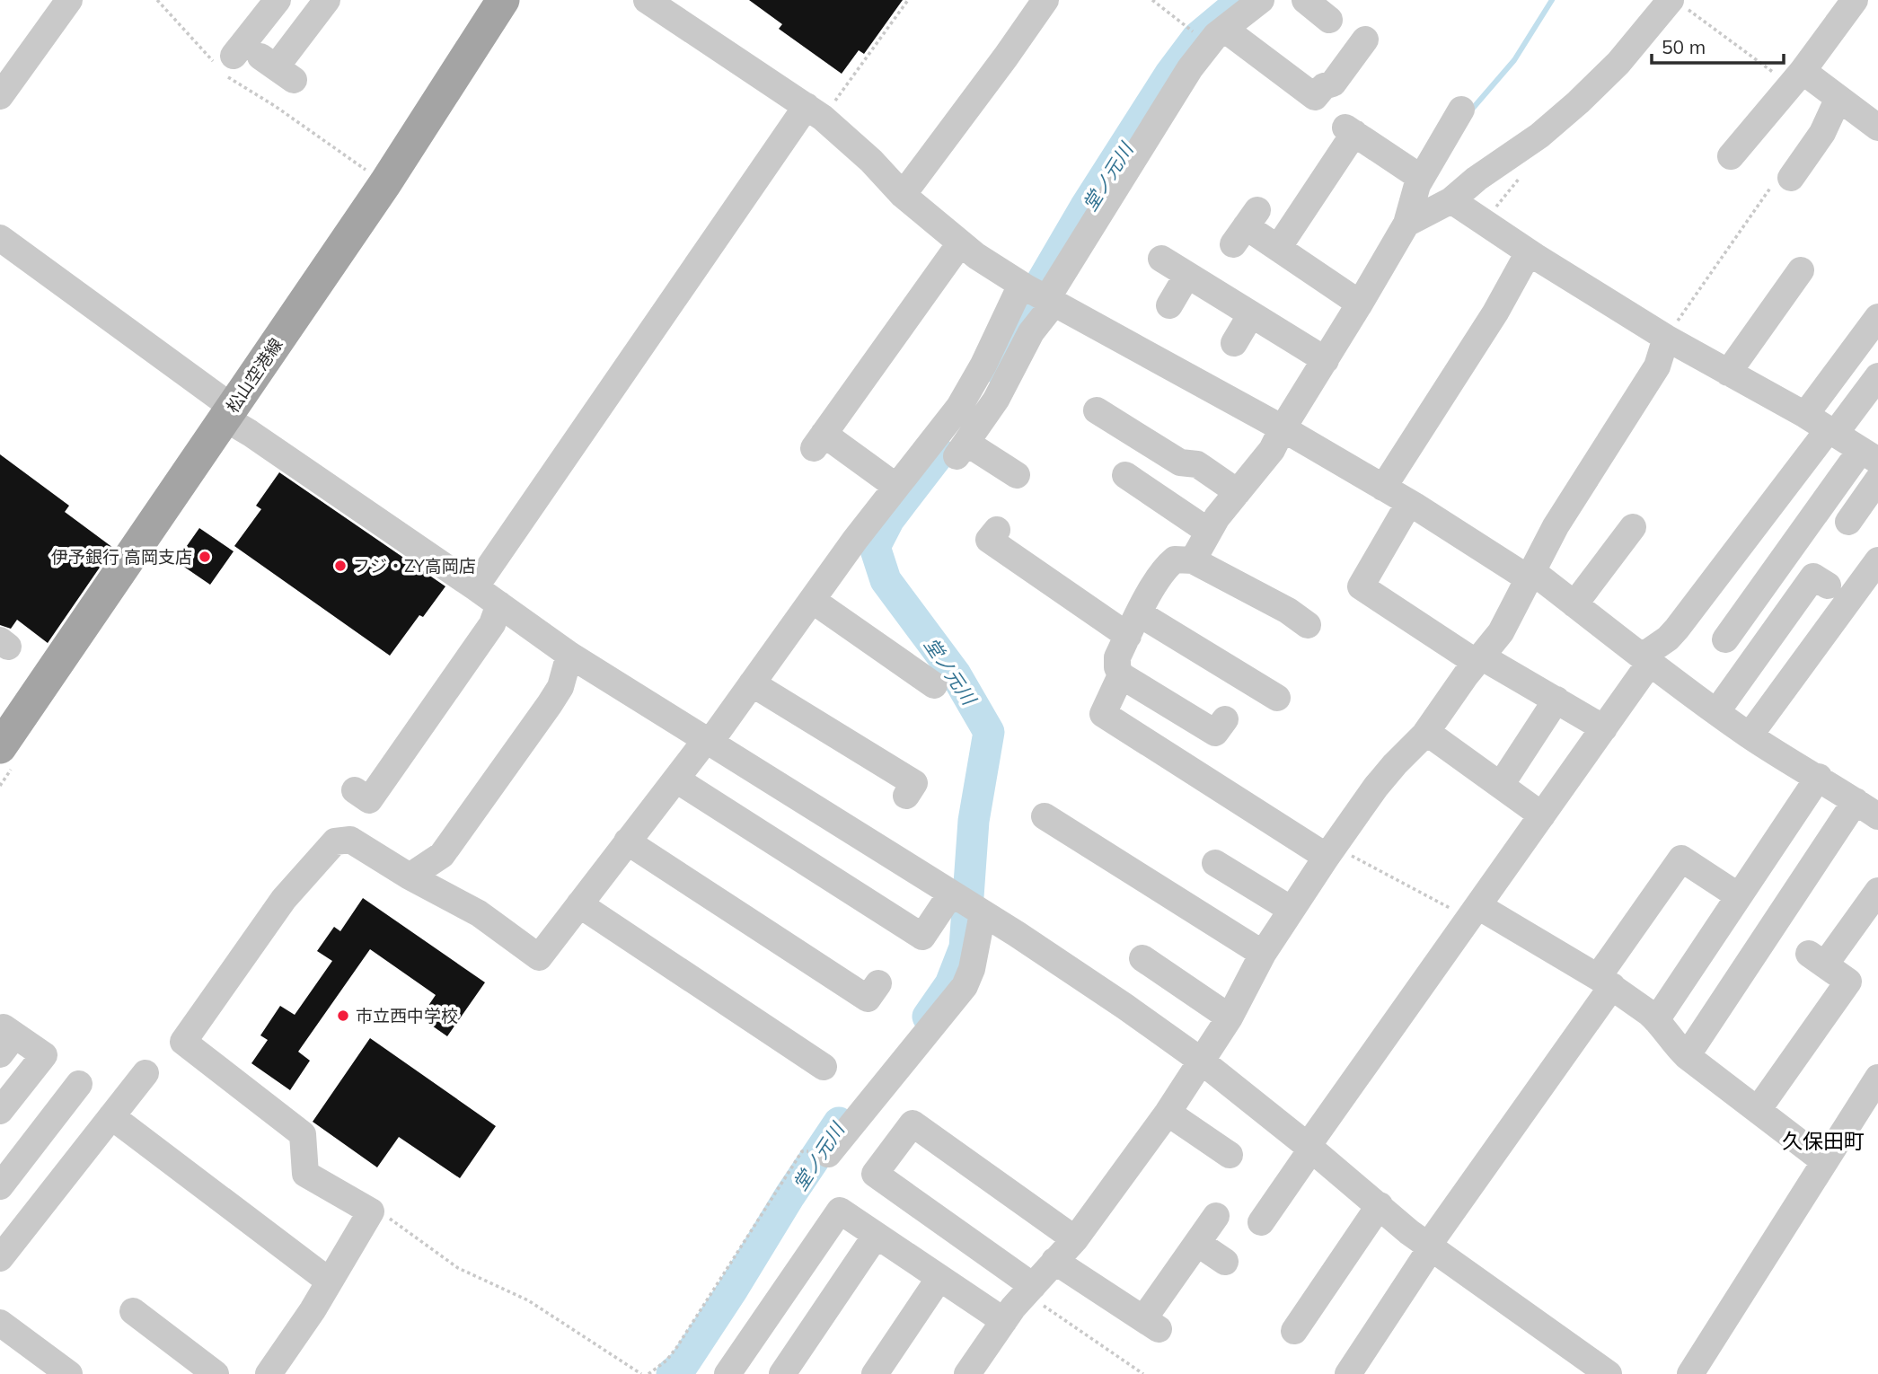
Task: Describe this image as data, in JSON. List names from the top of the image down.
{
  "streets": {
    "main road": ["松山空港線"]
  },
  "districts": ["久保田町"],
  "water": ["堂ノ元川"],
  "places": ["伊予銀行 高岡支店", "フジ・ZY高岡店", "市立西中学校"],
  "scale_bar": "50 m"
}
